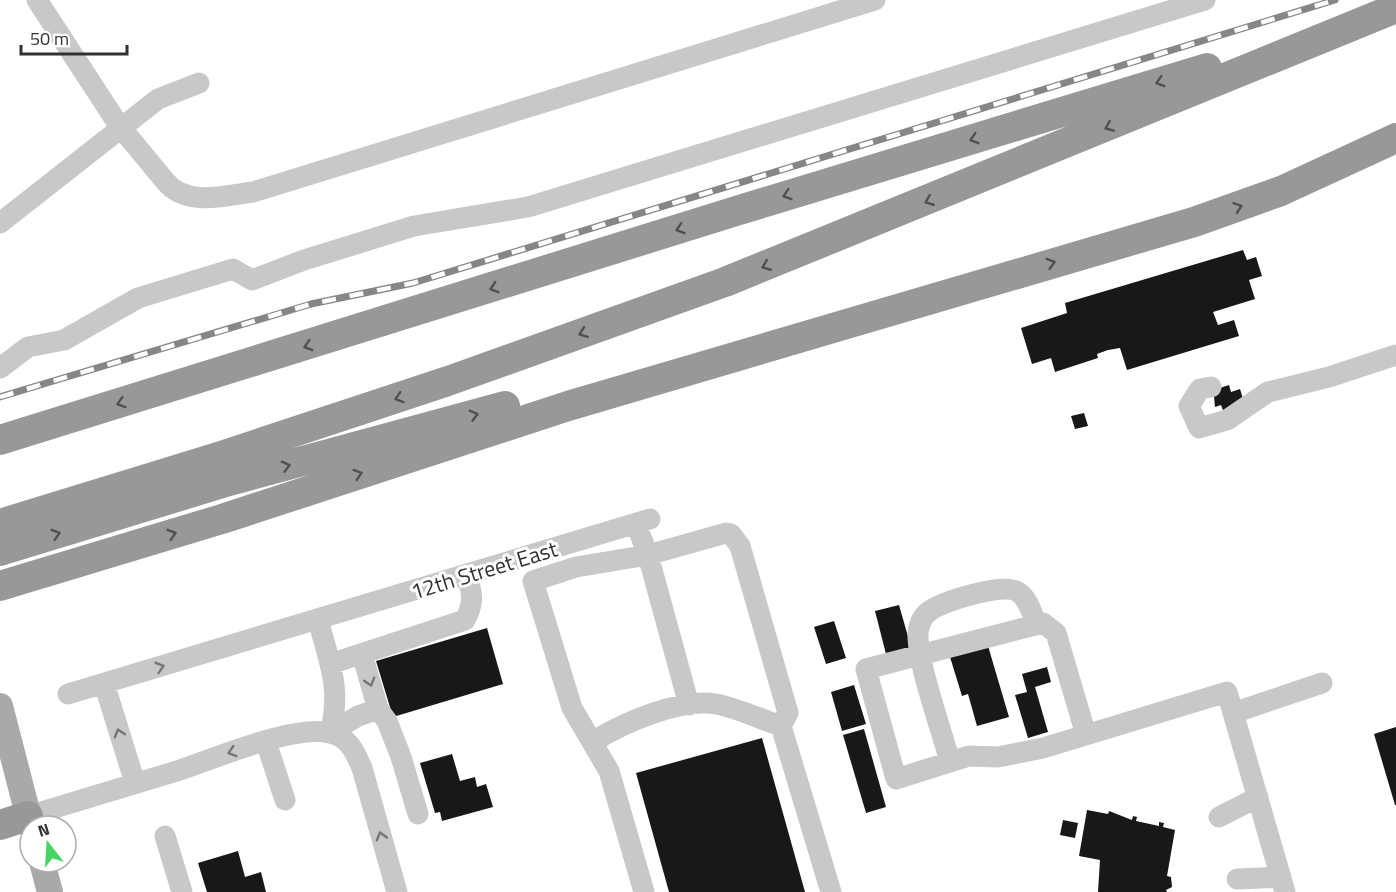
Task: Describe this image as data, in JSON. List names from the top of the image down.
{
  "streets": {
    "street": ["12th Street East"]
  },
  "scale_bar": "50 m",
  "north": "top"
}
